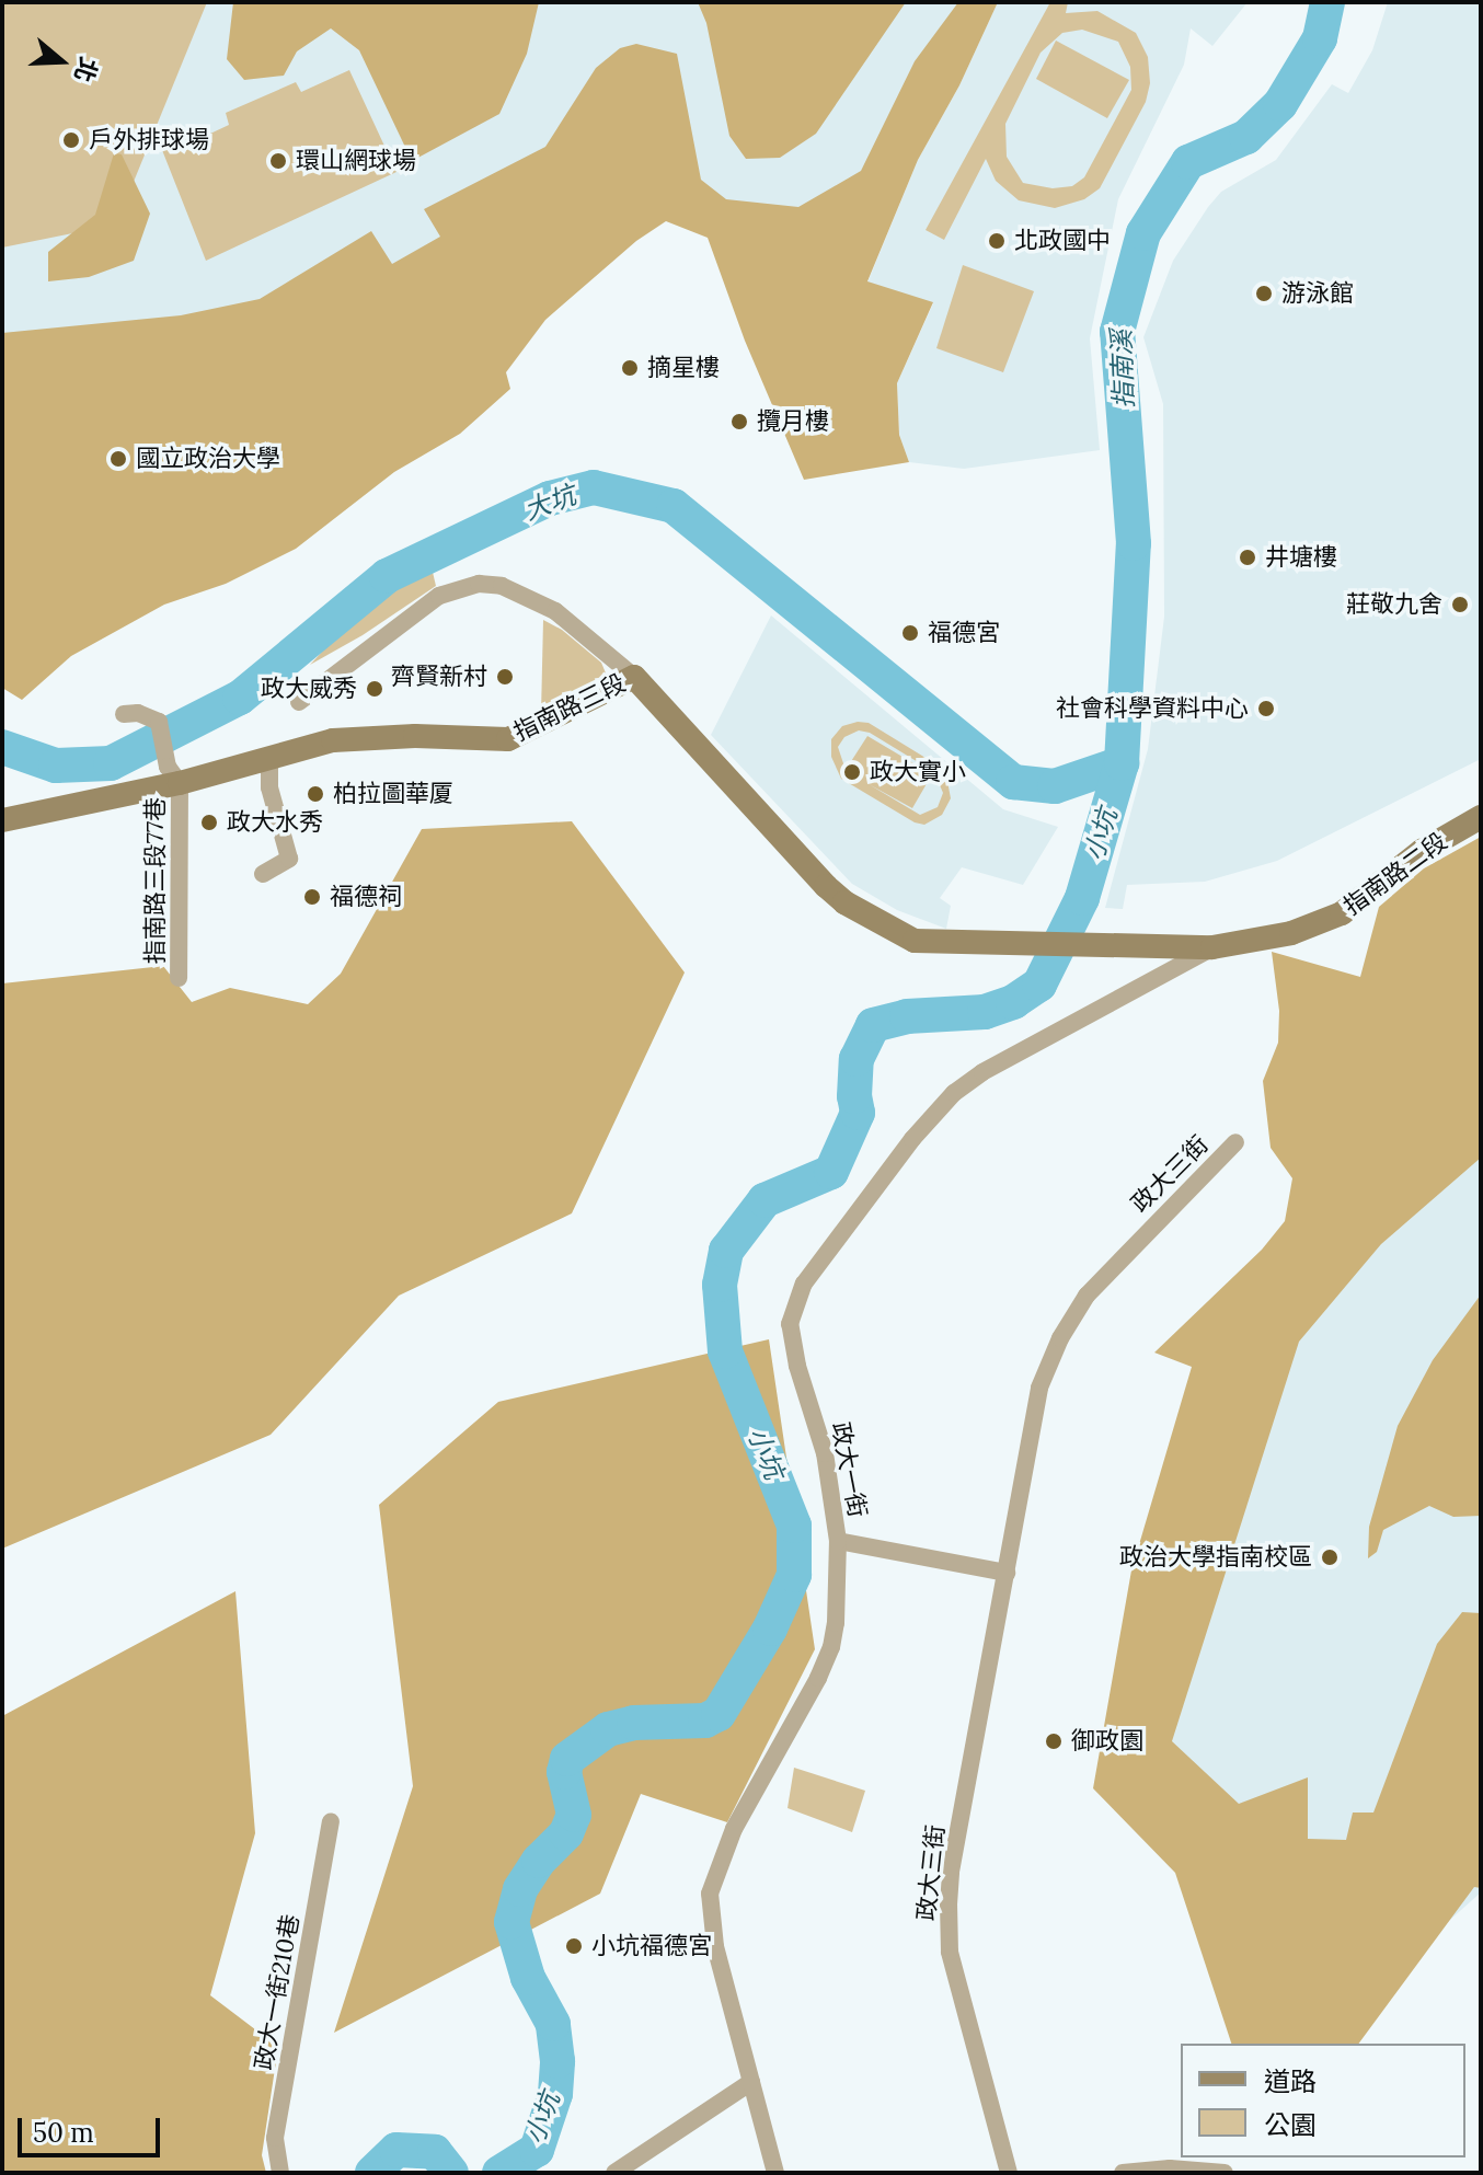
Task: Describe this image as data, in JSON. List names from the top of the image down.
{
  "streets": {
    "street": [
      "指南路三段",
      "指南路二段",
      "指南路三段77巷",
      "政大三街",
      "政大一街",
      "政大一街210巷"
    ]
  },
  "crossings": [
    ["指南路三段", "指南路二段"],
    ["指南路三段", "指南路三段77巷"],
    ["指南路二段", "政大一街"]
  ],
  "water": ["指南溪", "大坑", "小坑"],
  "places": [
    "戶外排球場",
    "環山網球場",
    "北政國中",
    "游泳館",
    "摘星樓",
    "攬月樓",
    "國立政治大學",
    "井塘樓",
    "莊敬九舍",
    "福德宮",
    "齊賢新村",
    "政大威秀",
    "社會科學資料中心",
    "政大實小",
    "柏拉圖華厦",
    "政大水秀",
    "福德祠",
    "政治大學指南校區",
    "御政園",
    "小坑福德宮"
  ],
  "legend": ["道路", "公園"],
  "scale_bar": "50 m",
  "north": "right"
}
